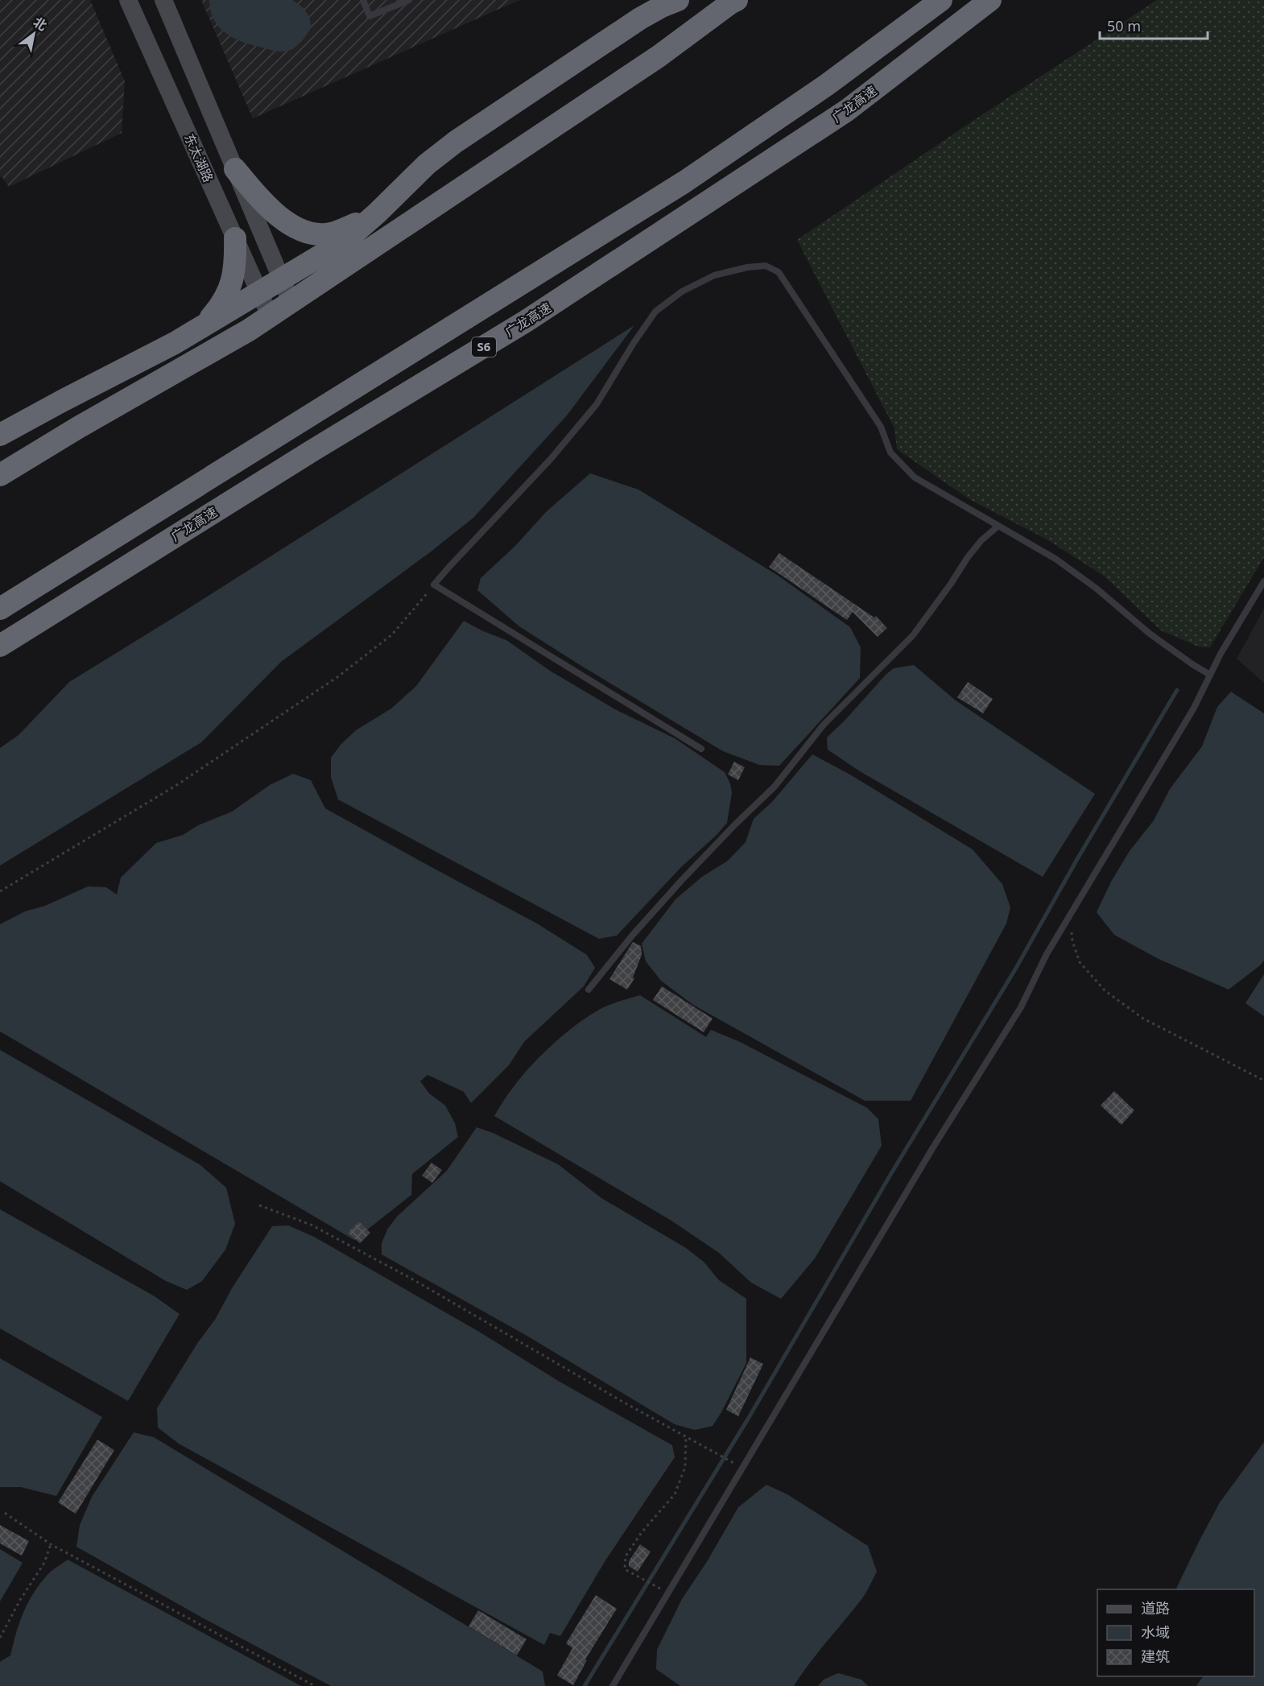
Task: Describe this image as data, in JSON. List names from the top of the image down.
{
  "streets": {
    "highway": ["广龙高速", "S6"],
    "main road": ["东太湖路"]
  },
  "legend": ["道路", "水域", "建筑"],
  "scale_bar": "50 m",
  "north": "top right"
}
